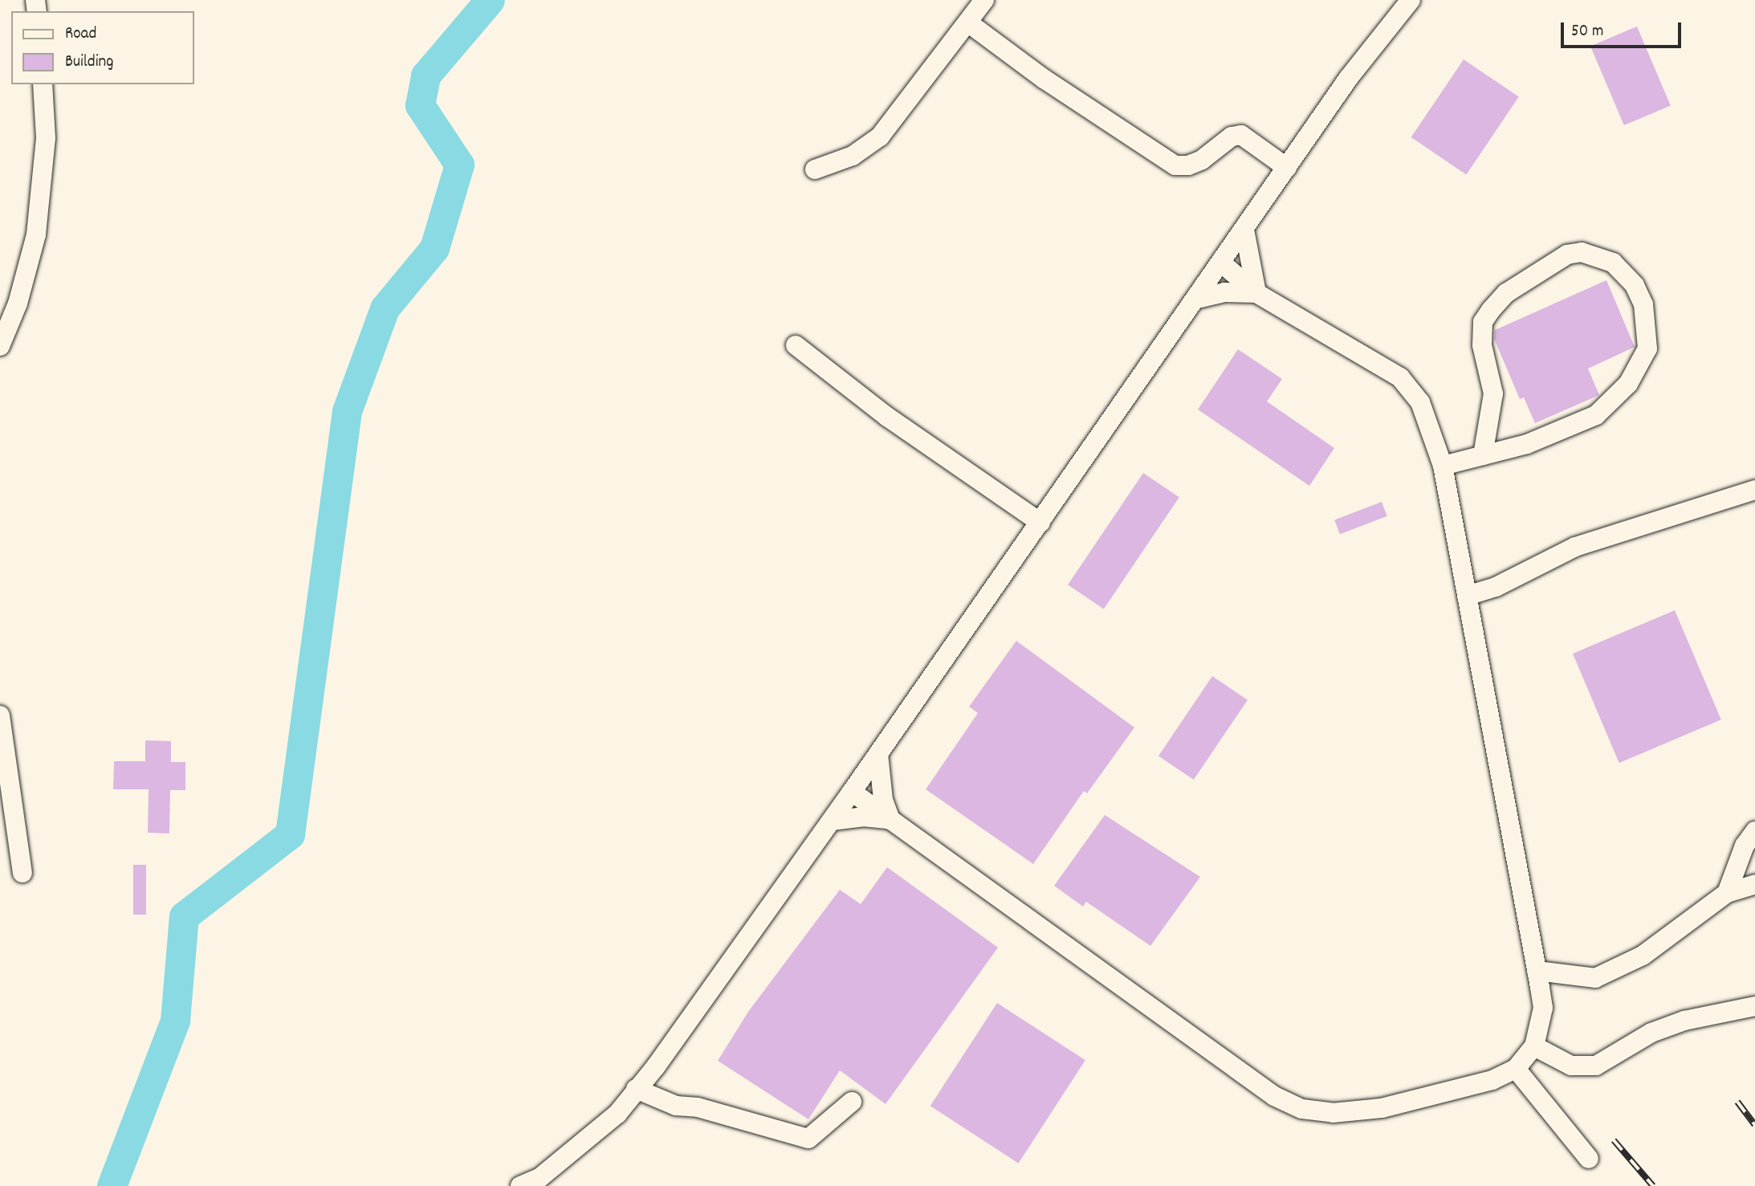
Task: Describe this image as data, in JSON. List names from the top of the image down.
{
  "legend": ["Road", "Building"],
  "scale_bar": "50 m"
}
